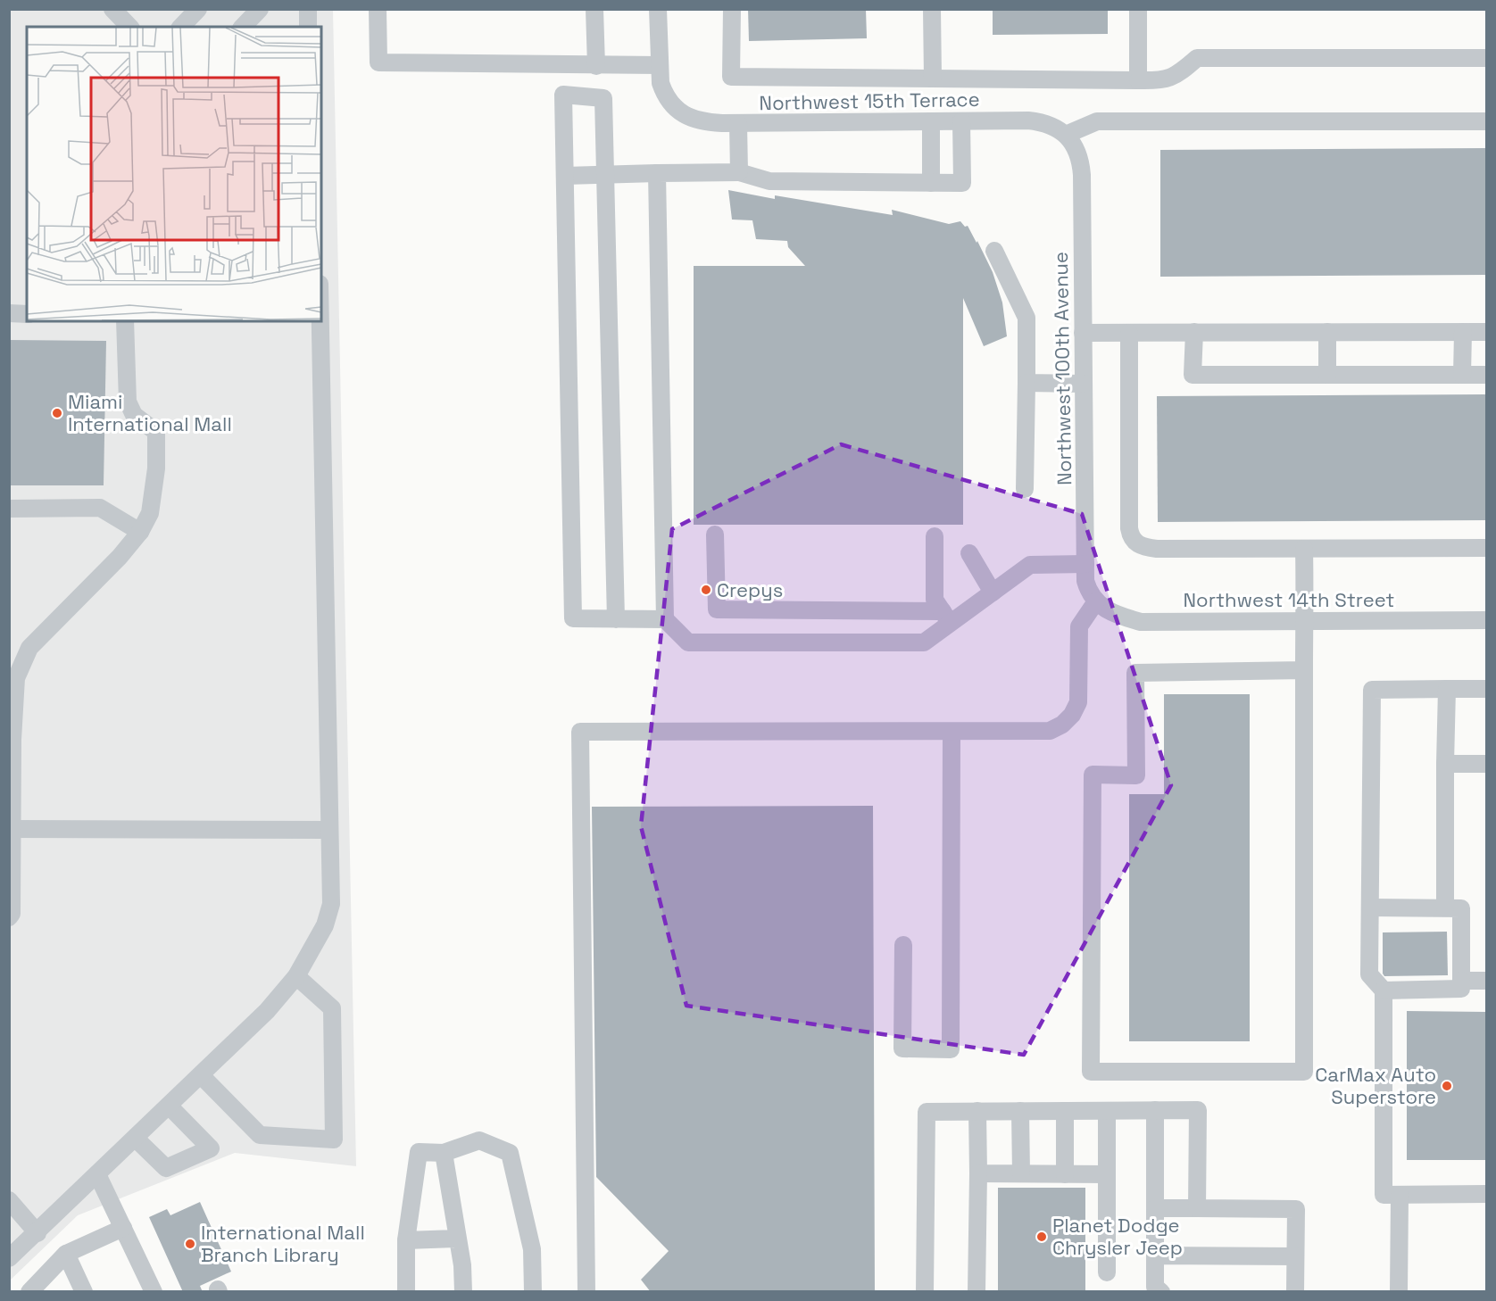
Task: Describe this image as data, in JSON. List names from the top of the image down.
{
  "streets": {
    "street": ["Northwest 15th Terrace", "Northwest 100th Avenue", "Northwest 14th Street"]
  },
  "crossings": [
    ["Northwest 15th Terrace", "Northwest 100th Avenue"],
    ["Northwest 100th Avenue", "Northwest 14th Street"]
  ],
  "places": [
    "Miami International Mall",
    "Crepys",
    "CarMax Auto Superstore",
    "Planet Dodge Chrysler Jeep",
    "International Mall Branch Library"
  ]
}
